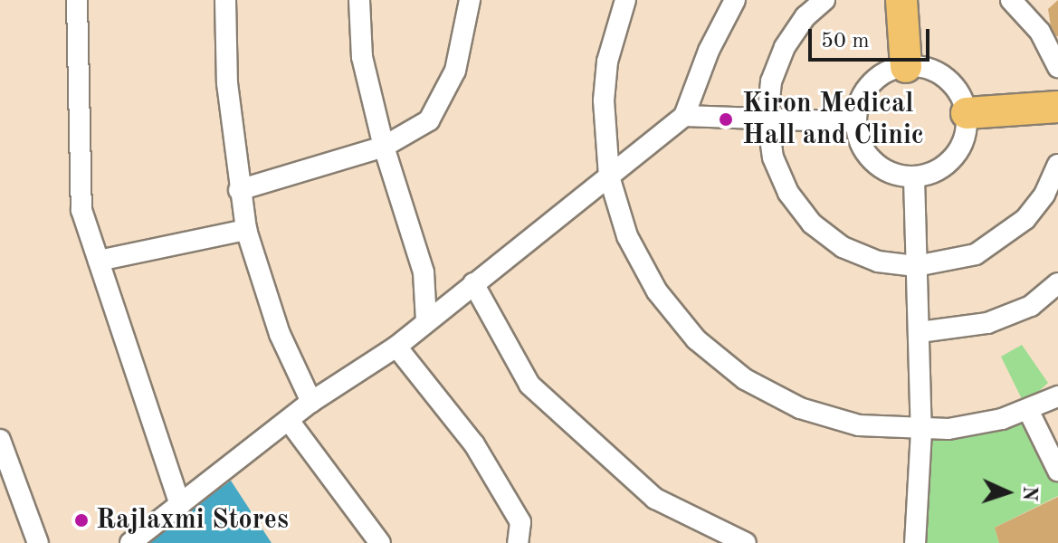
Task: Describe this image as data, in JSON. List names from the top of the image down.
{
  "places": ["Kiron Medical Hall and Clinic", "Rajlaxmi Stores"],
  "scale_bar": "50 m",
  "north": "right"
}
